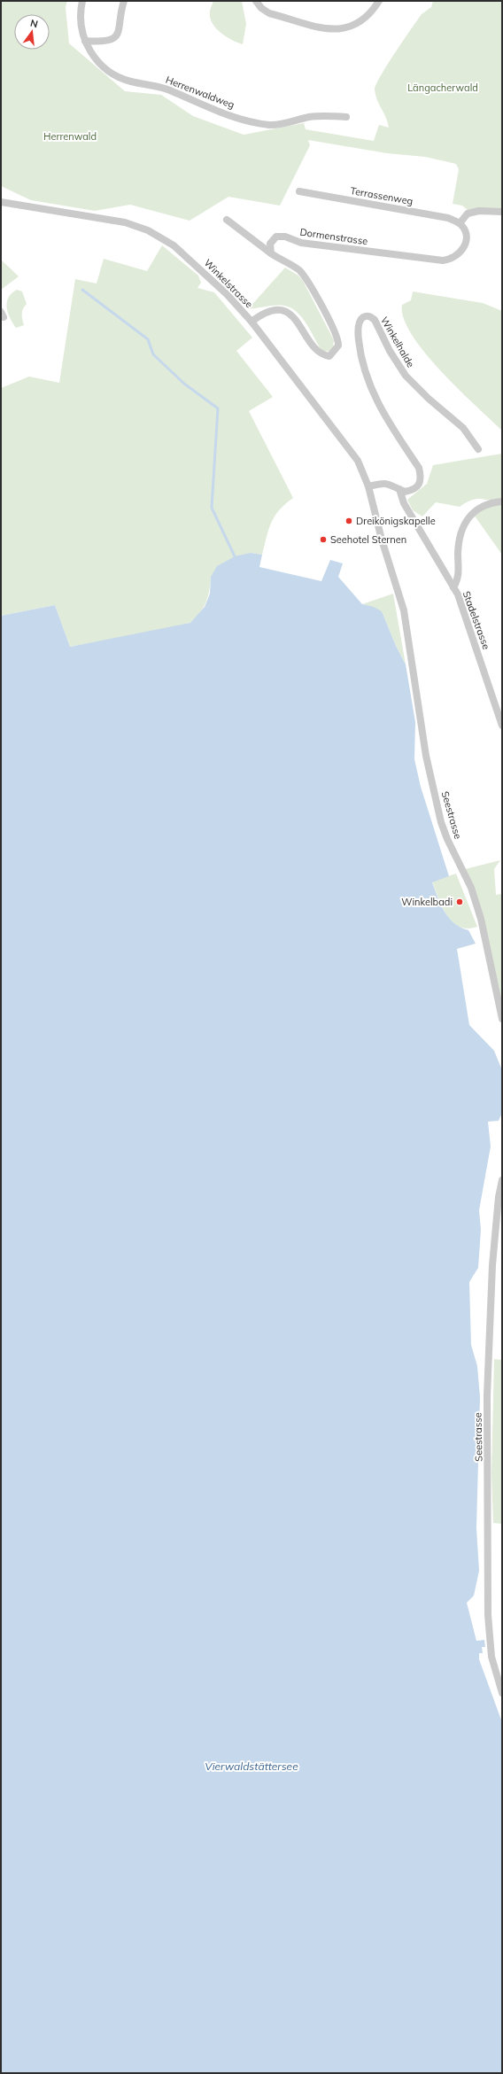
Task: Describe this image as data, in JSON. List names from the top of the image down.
{
  "streets": {
    "street": [
      "Herrenwaldweg",
      "Terrassenweg",
      "Dormenstrasse",
      "Winkelstrasse",
      "Winkelhalde",
      "Stadelstrasse",
      "Seestrasse"
    ]
  },
  "crossings": [
    ["Terrassenweg", "Dormenstrasse"],
    ["Winkelstrasse", "Winkelhalde"],
    ["Winkelstrasse", "Seestrasse"],
    ["Winkelhalde", "Stadelstrasse"],
    ["Winkelhalde", "Seestrasse"]
  ],
  "water": ["Vierwaldstättersee"],
  "parks": ["Längacherwald", "Herrenwald"],
  "places": ["Dreikönigskapelle", "Seehotel Sternen", "Winkelbadi"],
  "north": "top"
}
